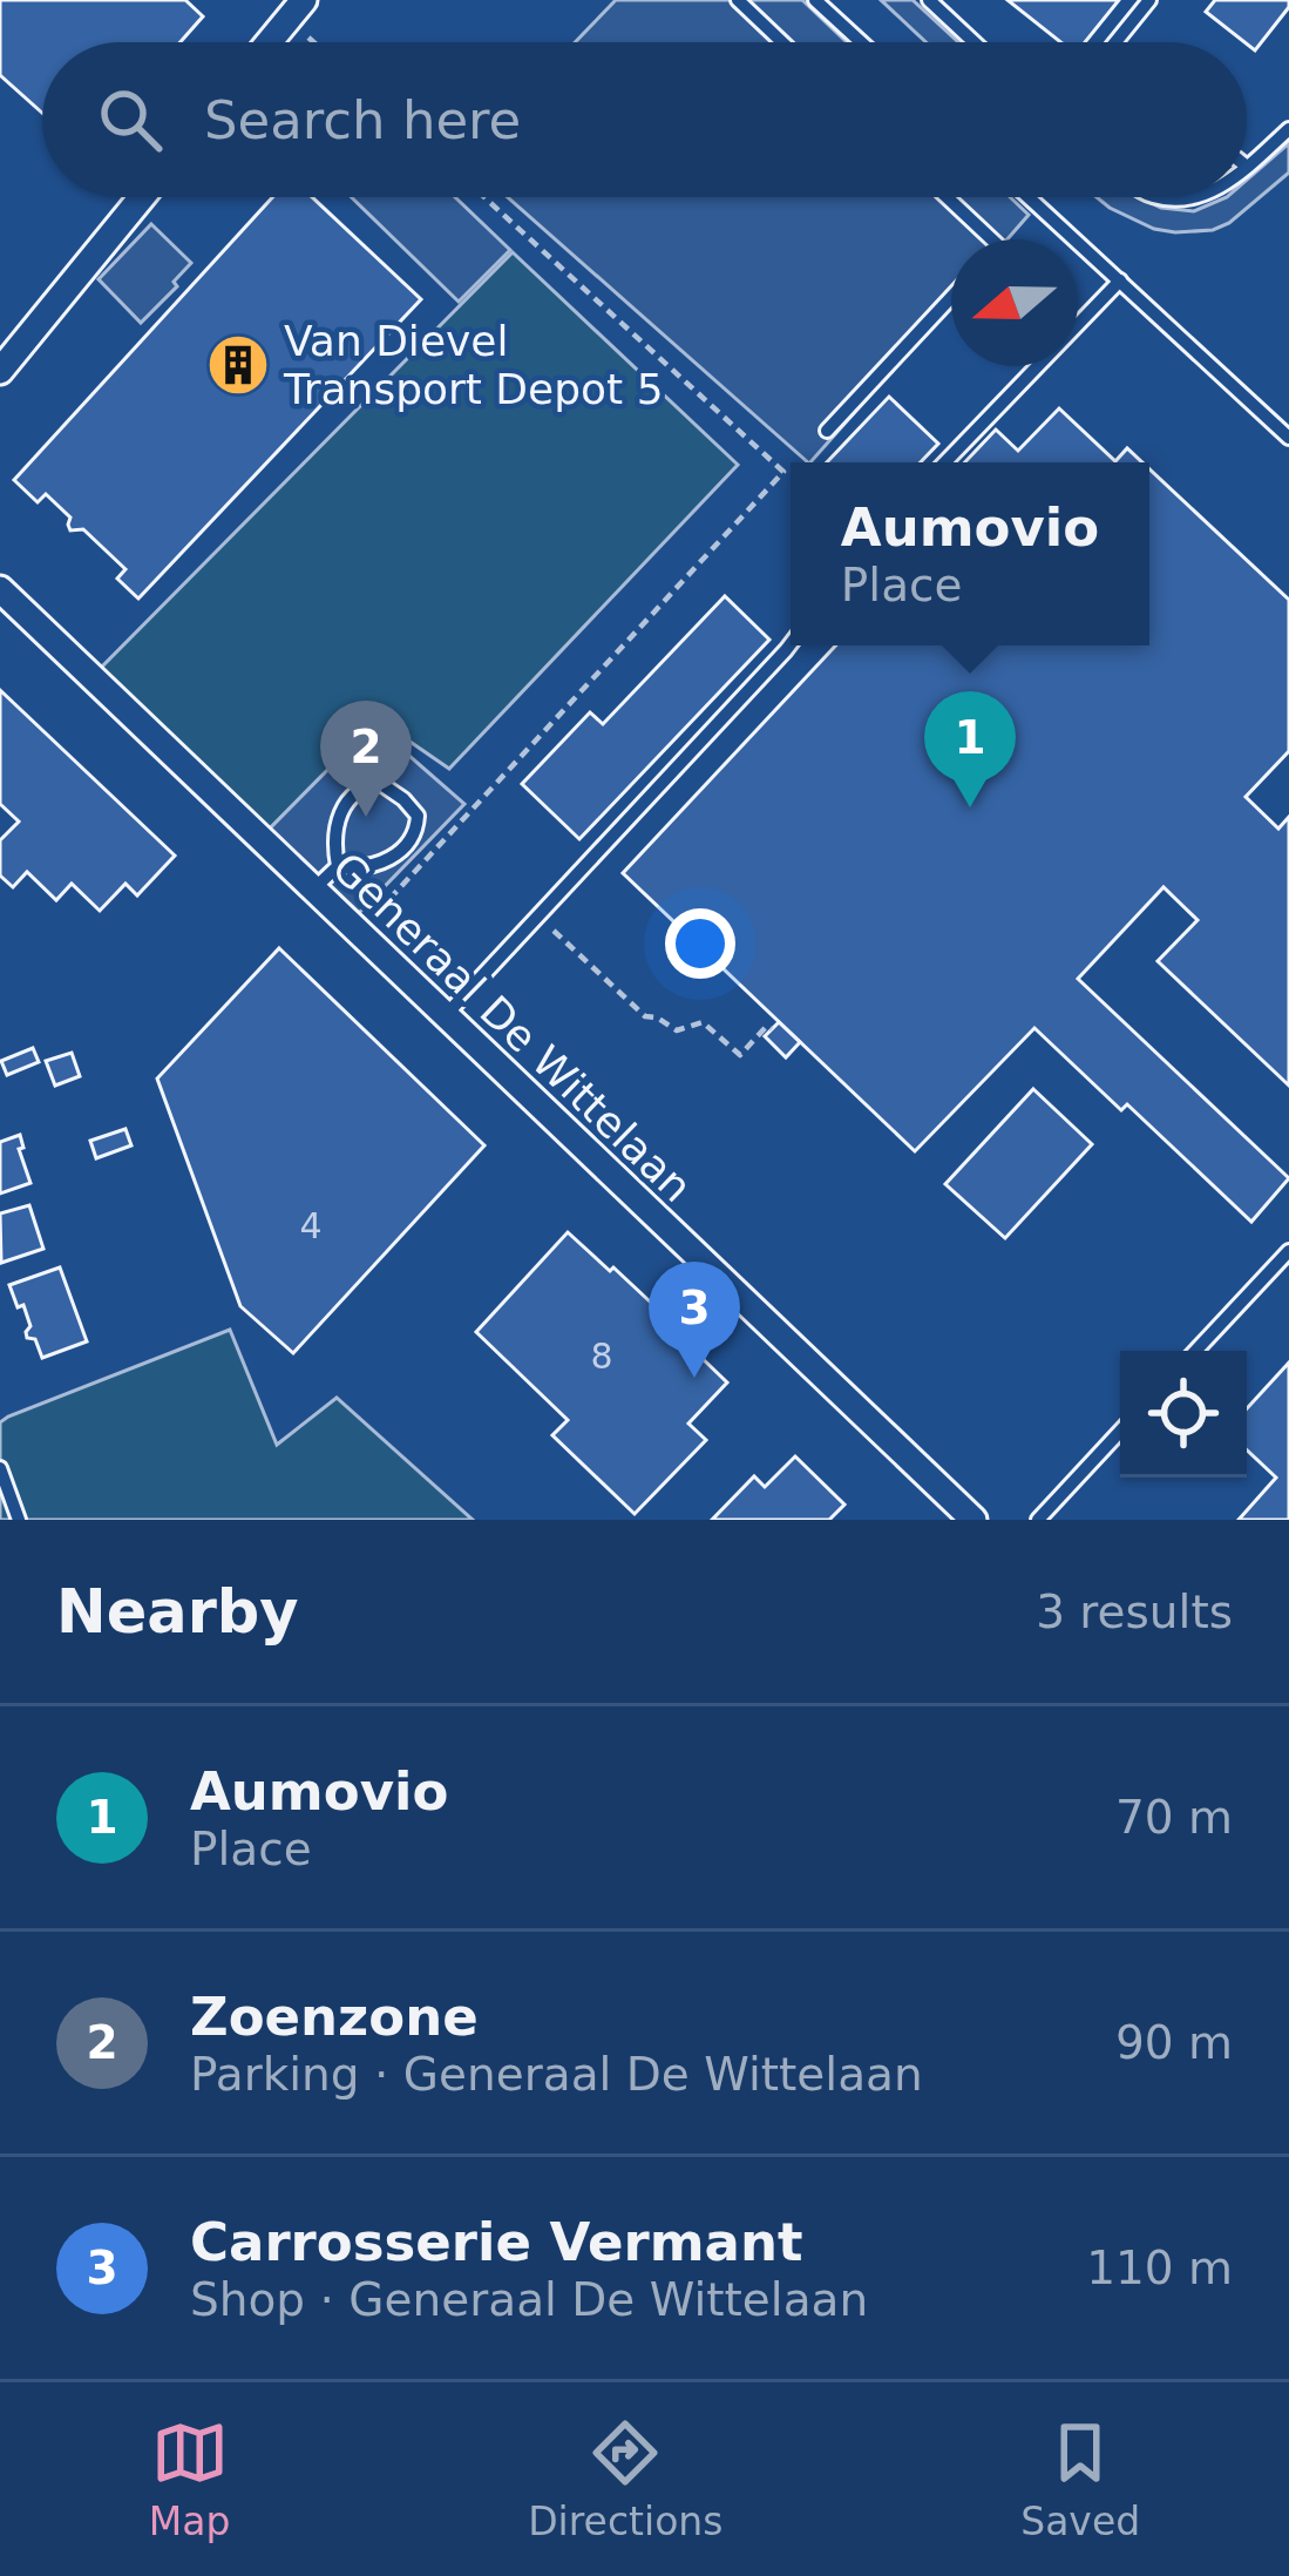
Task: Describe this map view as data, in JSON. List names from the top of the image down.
{
  "streets": {
    "street": ["Generaal De Wittelaan"]
  },
  "places": {
    "building": ["Van Dievel Transport Depot 5"]
  },
  "house_numbers": ["4", "8"],
  "north": "left",
  "page": {
    "search": "Search here",
    "popup": ["Aumovio", "Place"],
    "pins": ["1", "2", "3"],
    "heading": ["Nearby", "3 results"],
    "list": [
      {
        "mark": "1",
        "name": "Aumovio",
        "note": "Place",
        "value": "70 m"
      },
      {
        "mark": "2",
        "name": "Zoenzone",
        "note": "Parking · Generaal De Wittelaan",
        "value": "90 m"
      },
      {
        "mark": "3",
        "name": "Carrosserie Vermant",
        "note": "Shop · Generaal De Wittelaan",
        "value": "110 m"
      }
    ],
    "nav": ["Map", "Directions", "Saved"]
  }
}
